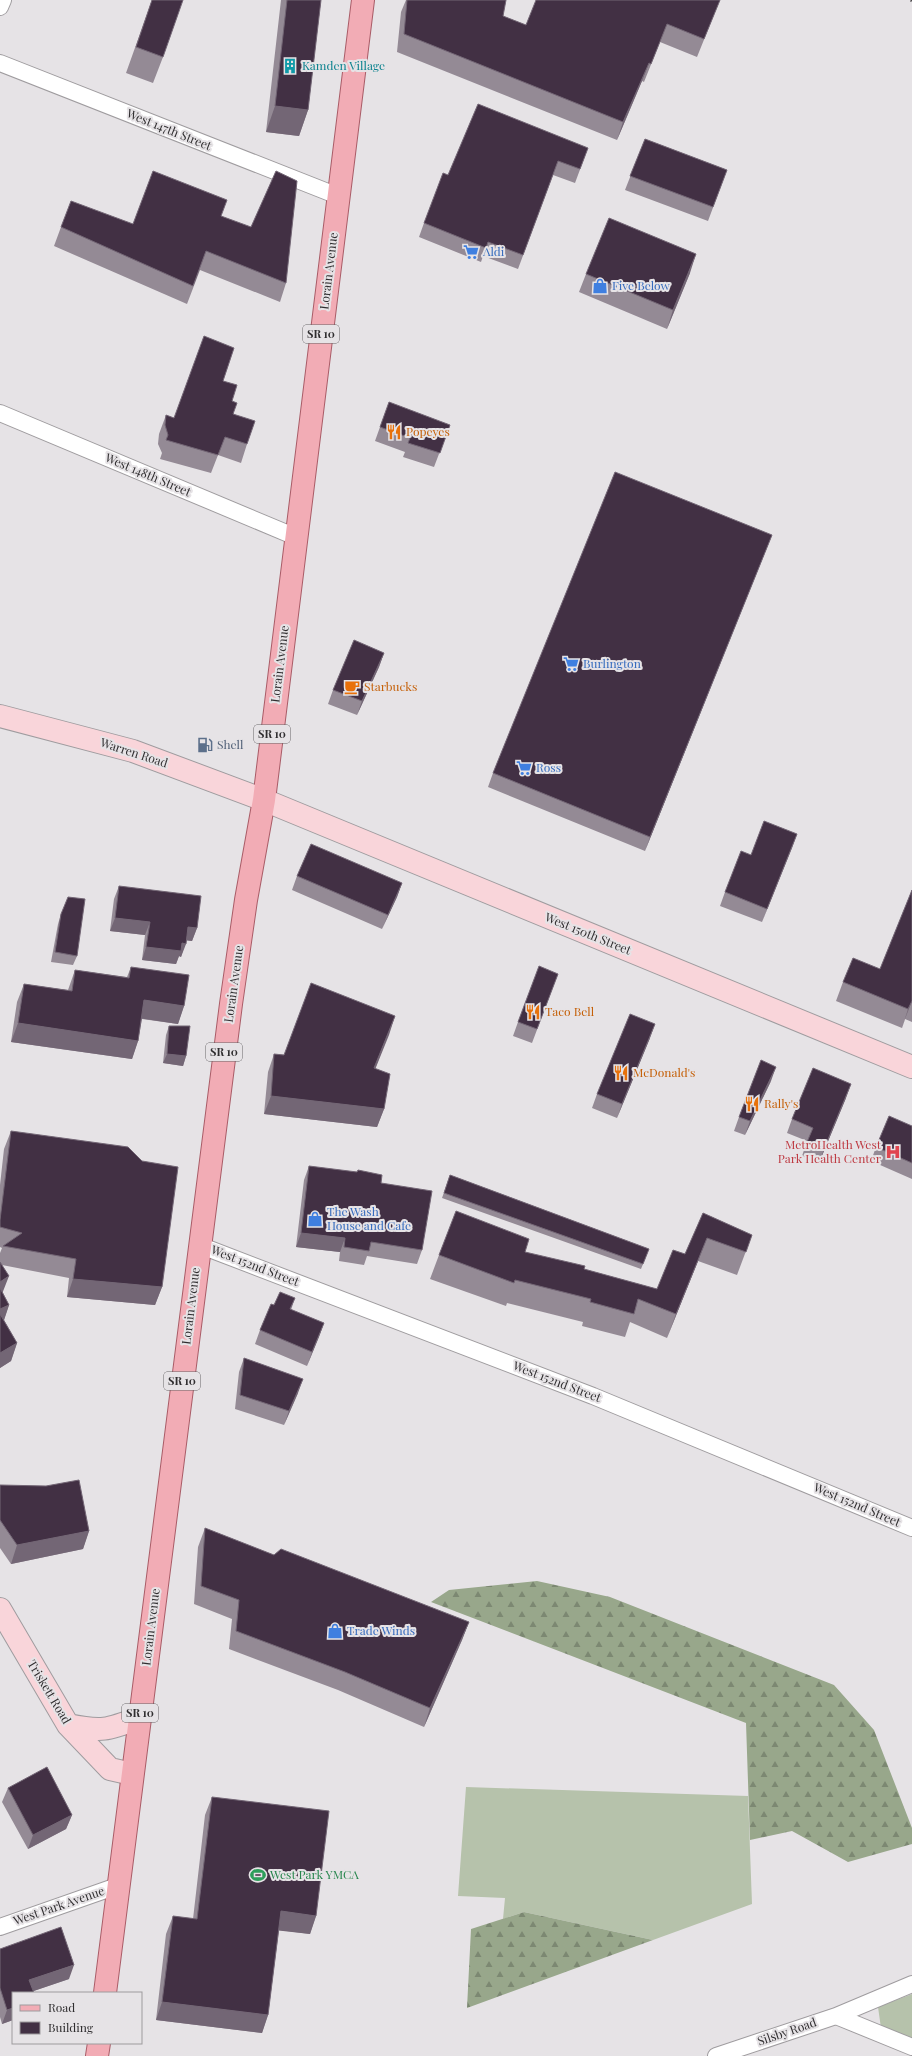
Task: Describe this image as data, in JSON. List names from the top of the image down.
{
  "streets": {
    "main road": [
      "Lorain Avenue",
      "SR 10",
      "Warren Road",
      "West 150th Street",
      "Triskett Road"
    ],
    "street": [
      "West 147th Street",
      "West 148th Street",
      "West 152nd Street",
      "West Park Avenue",
      "Silsby Road"
    ]
  },
  "crossings": [
    ["West 147th Street", "Lorain Avenue"],
    ["Lorain Avenue", "West 148th Street"],
    ["Lorain Avenue", "Warren Road"],
    ["Lorain Avenue", "West 150th Street"],
    ["Lorain Avenue", "West 152nd Street"],
    ["Lorain Avenue", "Triskett Road"],
    ["Lorain Avenue", "West Park Avenue"],
    ["Warren Road", "West 150th Street"]
  ],
  "places": {
    "building": ["Kamden Village"],
    "supermarket": ["Aldi", "Burlington", "Ross"],
    "shop": ["Five Below", "The Wash House and Cafe", "Trade Winds"],
    "restaurant": [
      "Popeyes",
      "Taco Bell",
      "McDonald's",
      "Rally's"
    ],
    "cafe": ["Starbucks"],
    "fuel station": ["Shell"],
    "hospital": ["MetroHealth West Park Health Center"],
    "sports": ["West Park YMCA"]
  },
  "legend": ["Road", "Building"]
}
